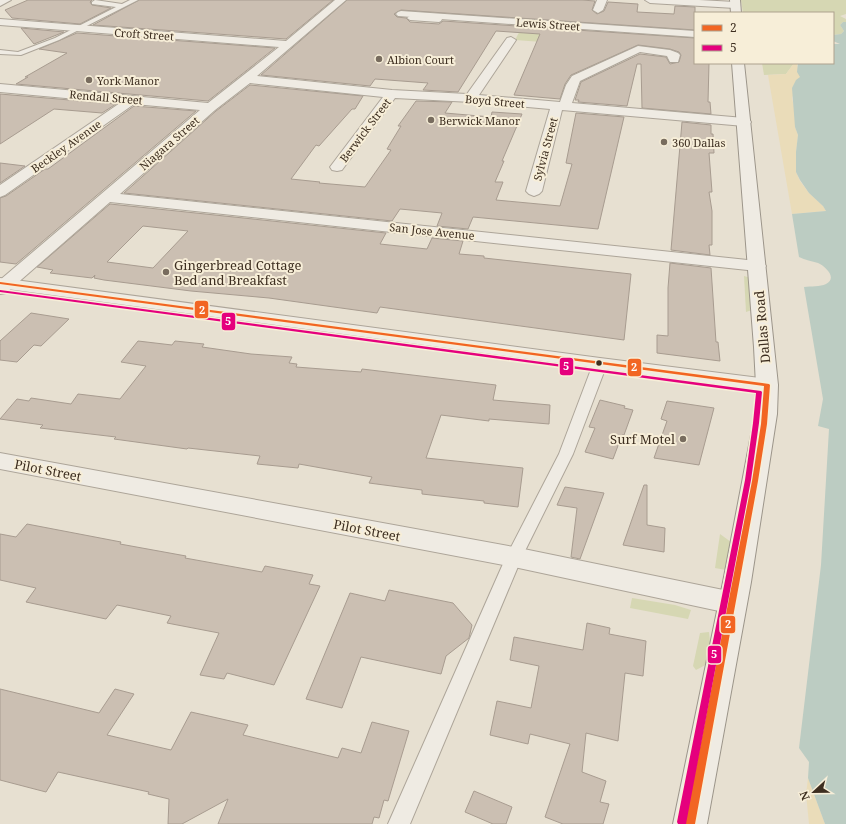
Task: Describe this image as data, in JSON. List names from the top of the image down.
{
  "streets": {
    "street": [
      "Lewis Street",
      "Croft Street",
      "Rendall Street",
      "Boyd Street",
      "Berwick Street",
      "Niagara Street",
      "Beckley Avenue",
      "Sylvia Street",
      "San Jose Avenue",
      "Dallas Road",
      "Pilot Street"
    ]
  },
  "crossings": [
    ["Croft Street", "Niagara Street"],
    ["Rendall Street", "Niagara Street"],
    ["Rendall Street", "Beckley Avenue"],
    ["Boyd Street", "Berwick Street"],
    ["Boyd Street", "Niagara Street"],
    ["Boyd Street", "Sylvia Street"],
    ["Boyd Street", "Dallas Road"],
    ["Niagara Street", "San Jose Avenue"],
    ["San Jose Avenue", "Dallas Road"],
    ["Dallas Road", "Pilot Street"]
  ],
  "places": [
    "Albion Court",
    "York Manor",
    "Berwick Manor",
    "360 Dallas",
    "Gingerbread Cottage Bed and Breakfast",
    "Surf Motel"
  ],
  "lines": ["transit line 2", "transit line 5"],
  "legend": ["2", "5"],
  "north": "left"
}
